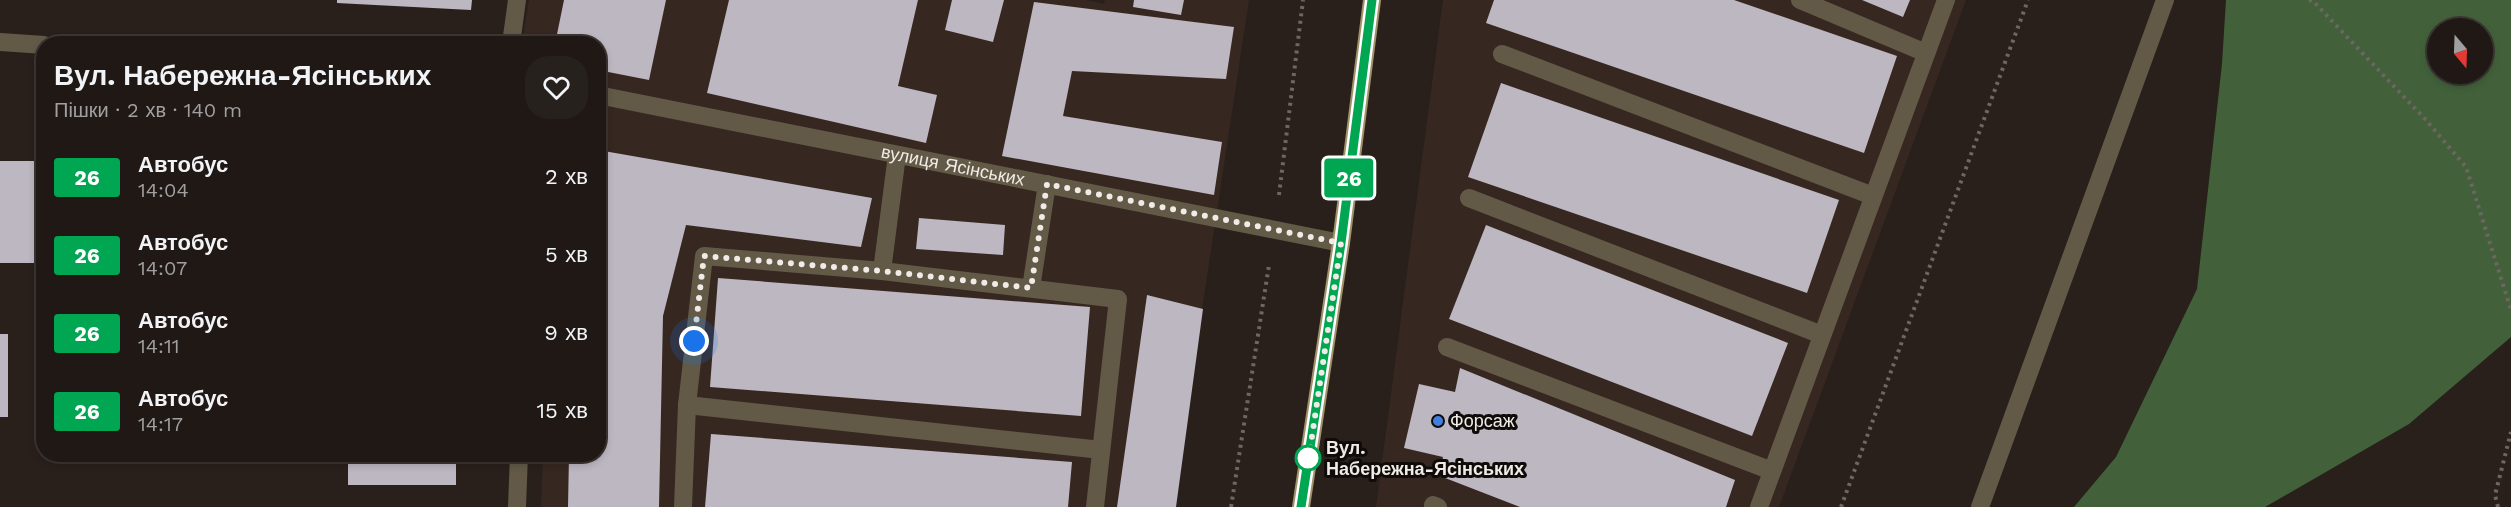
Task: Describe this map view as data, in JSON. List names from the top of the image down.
{
  "streets": {
    "street": ["вулиця Ясінських"]
  },
  "places": ["Форсаж", "Вул. Набережна-Ясінських"],
  "lines": ["bus line 26"],
  "north": "bottom",
  "page": {
    "on_map": "26",
    "heading": ["Вул. Набережна-Ясінських", "Пішки · 2 хв · 140 m"],
    "list": [
      {
        "mark": "26",
        "name": "Автобус",
        "note": "14:04",
        "value": "2 хв"
      },
      {
        "mark": "26",
        "name": "Автобус",
        "note": "14:07",
        "value": "5 хв"
      },
      {
        "mark": "26",
        "name": "Автобус",
        "note": "14:11",
        "value": "9 хв"
      },
      {
        "mark": "26",
        "name": "Автобус",
        "note": "14:17",
        "value": "15 хв"
      }
    ]
  }
}
